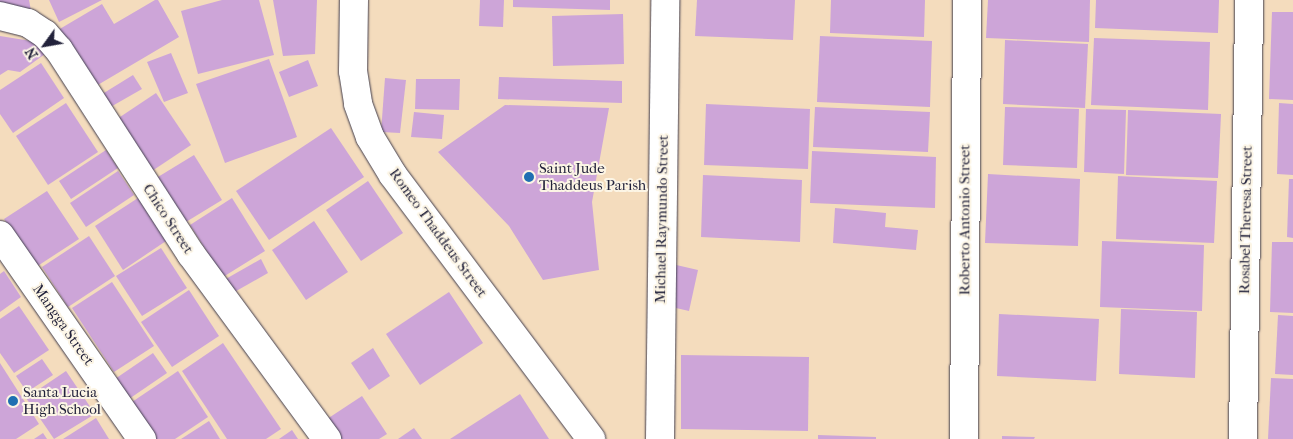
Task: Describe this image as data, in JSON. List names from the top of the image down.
{
  "streets": {
    "street": [
      "Chico Street",
      "Michael Raymundo Street",
      "Roberto Antonio Street",
      "Rosabel Theresa Street",
      "Romeo Thaddeus Street",
      "Mangga Street"
    ]
  },
  "places": ["Saint Jude Thaddeus Parish", "Santa Lucia High School"],
  "north": "bottom left"
}
